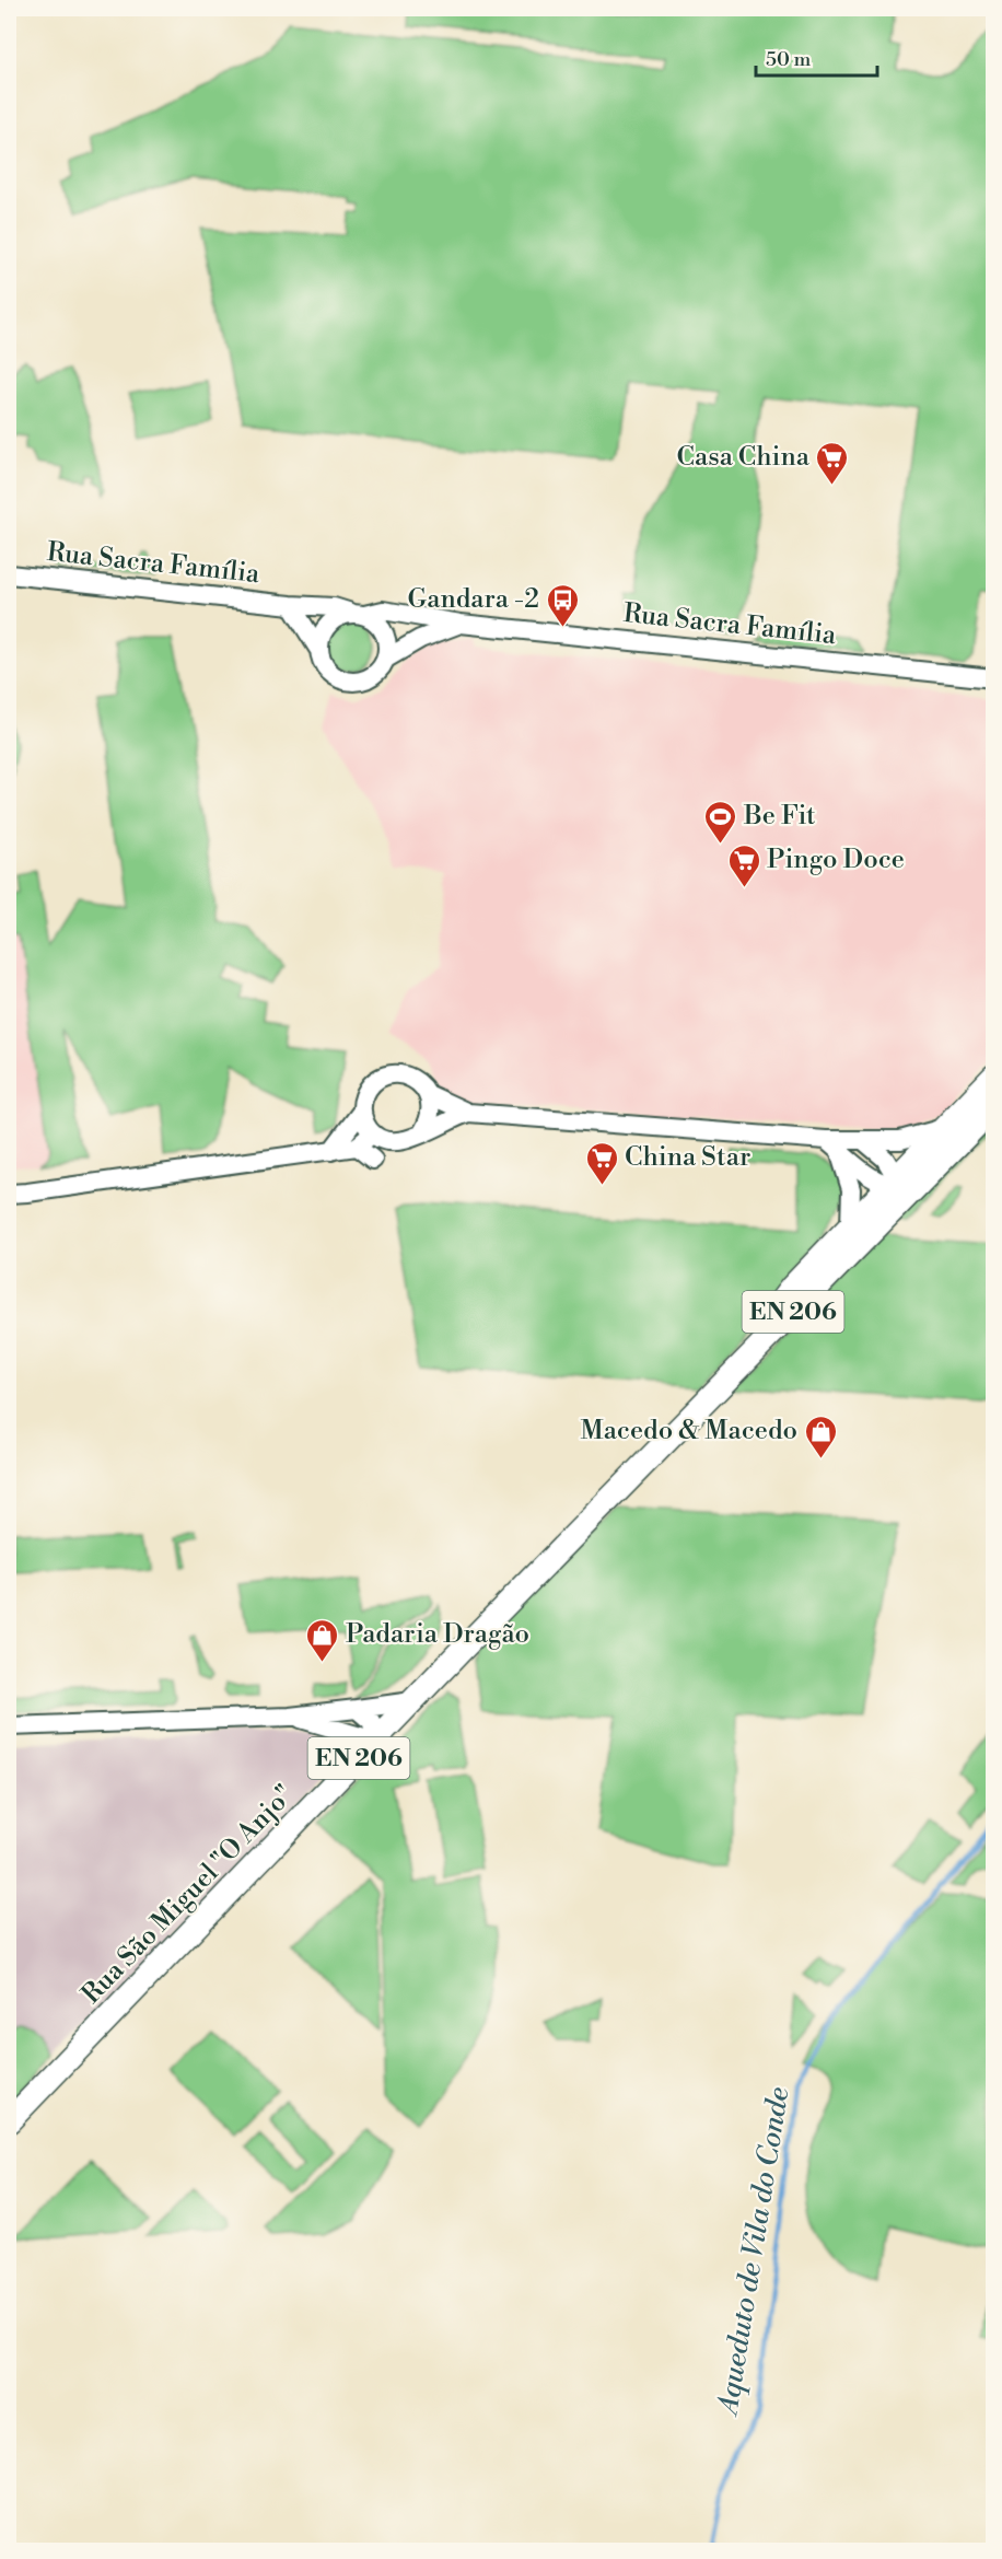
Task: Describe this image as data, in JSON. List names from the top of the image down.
{
  "streets": {
    "main road": ["EN 206", "Rua São Miguel \"O Anjo\""],
    "street": ["Rua Sacra Família"]
  },
  "water": ["Aqueduto de Vila do Conde"],
  "places": {
    "supermarket": ["Casa China", "Pingo Doce", "China Star"],
    "bus stop": ["Gandara -2"],
    "sports": ["Be Fit"],
    "shop": ["Macedo & Macedo", "Padaria Dragão"]
  },
  "scale_bar": "50 m"
}
